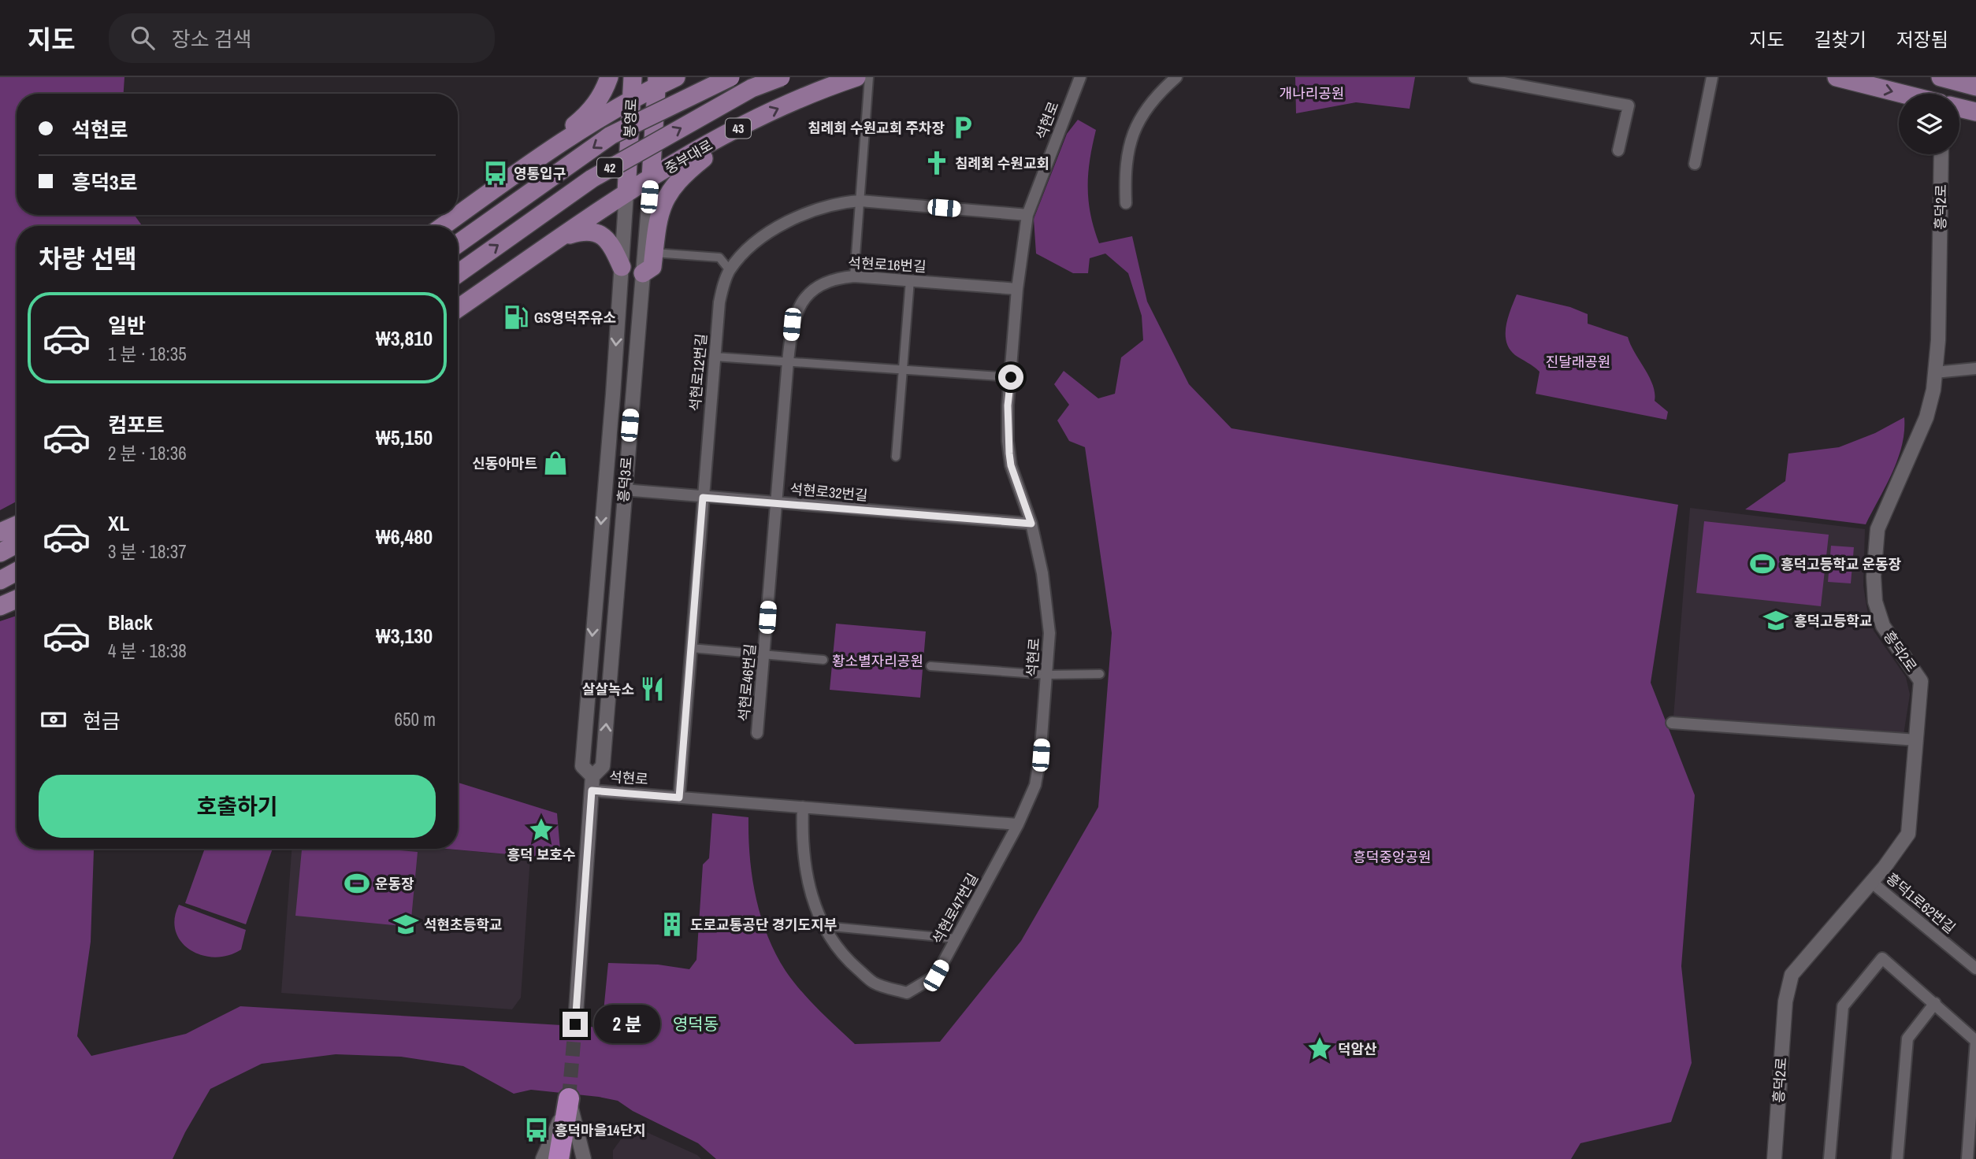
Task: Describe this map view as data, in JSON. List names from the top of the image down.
{
  "streets": {
    "main road": [
      "봉영로",
      "43",
      "중부대로",
      "42"
    ],
    "street": [
      "석현로",
      "흥덕2로",
      "석현로16번길",
      "석현로12번길",
      "흥덕3로",
      "석현로32번길",
      "석현로46번길",
      "흥덕1로62번길",
      "석현로47번길"
    ]
  },
  "crossings": [
    ["봉영로", "중부대로"],
    ["봉영로", "흥덕3로"],
    ["석현로", "석현로16번길"],
    ["석현로", "석현로12번길"],
    ["석현로", "흥덕3로"],
    ["석현로", "석현로32번길"],
    ["석현로", "석현로47번길"],
    ["중부대로", "흥덕3로"],
    ["흥덕2로", "흥덕1로62번길"],
    ["석현로16번길", "석현로32번길"],
    ["석현로16번길", "석현로46번길"],
    ["석현로12번길", "석현로32번길"],
    ["흥덕3로", "석현로32번길"],
    ["석현로32번길", "석현로46번길"]
  ],
  "districts": ["영덕동"],
  "parks": [
    "개나리공원",
    "진달래공원",
    "황소별자리공원",
    "흥덕중앙공원"
  ],
  "places": {
    "parking": ["침례회 수원교회 주차장"],
    "church": ["침례회 수원교회"],
    "bus stop": ["영통입구", "흥덕마을14단지"],
    "fuel station": ["GS영덕주유소"],
    "shop": ["신동아마트"],
    "sports": ["흥덕고등학교 운동장", "운동장"],
    "school or university": ["흥덕고등학교", "석현초등학교"],
    "restaurant": ["살살녹소"],
    "place": ["흥덕 보호수", "덕암산"],
    "building": ["도로교통공단 경기도지부"]
  },
  "page": {
    "header": "지도",
    "search": "장소 검색",
    "nav": ["지도", "길찾기", "저장됨"],
    "banner": ["석현로", "흥덕3로"],
    "heading": "차량 선택",
    "list": [
      {
        "name": "일반",
        "note": "1 분 · 18:35",
        "value": "₩3,810"
      },
      {
        "name": "컴포트",
        "note": "2 분 · 18:36",
        "value": "₩5,150"
      },
      {
        "name": "XL",
        "note": "3 분 · 18:37",
        "value": "₩6,480"
      },
      {
        "name": "Black",
        "note": "4 분 · 18:38",
        "value": "₩3,130"
      }
    ],
    "pay": ["현금", "650 m"],
    "buttons": "호출하기",
    "bubble": "2 분"
  }
}
